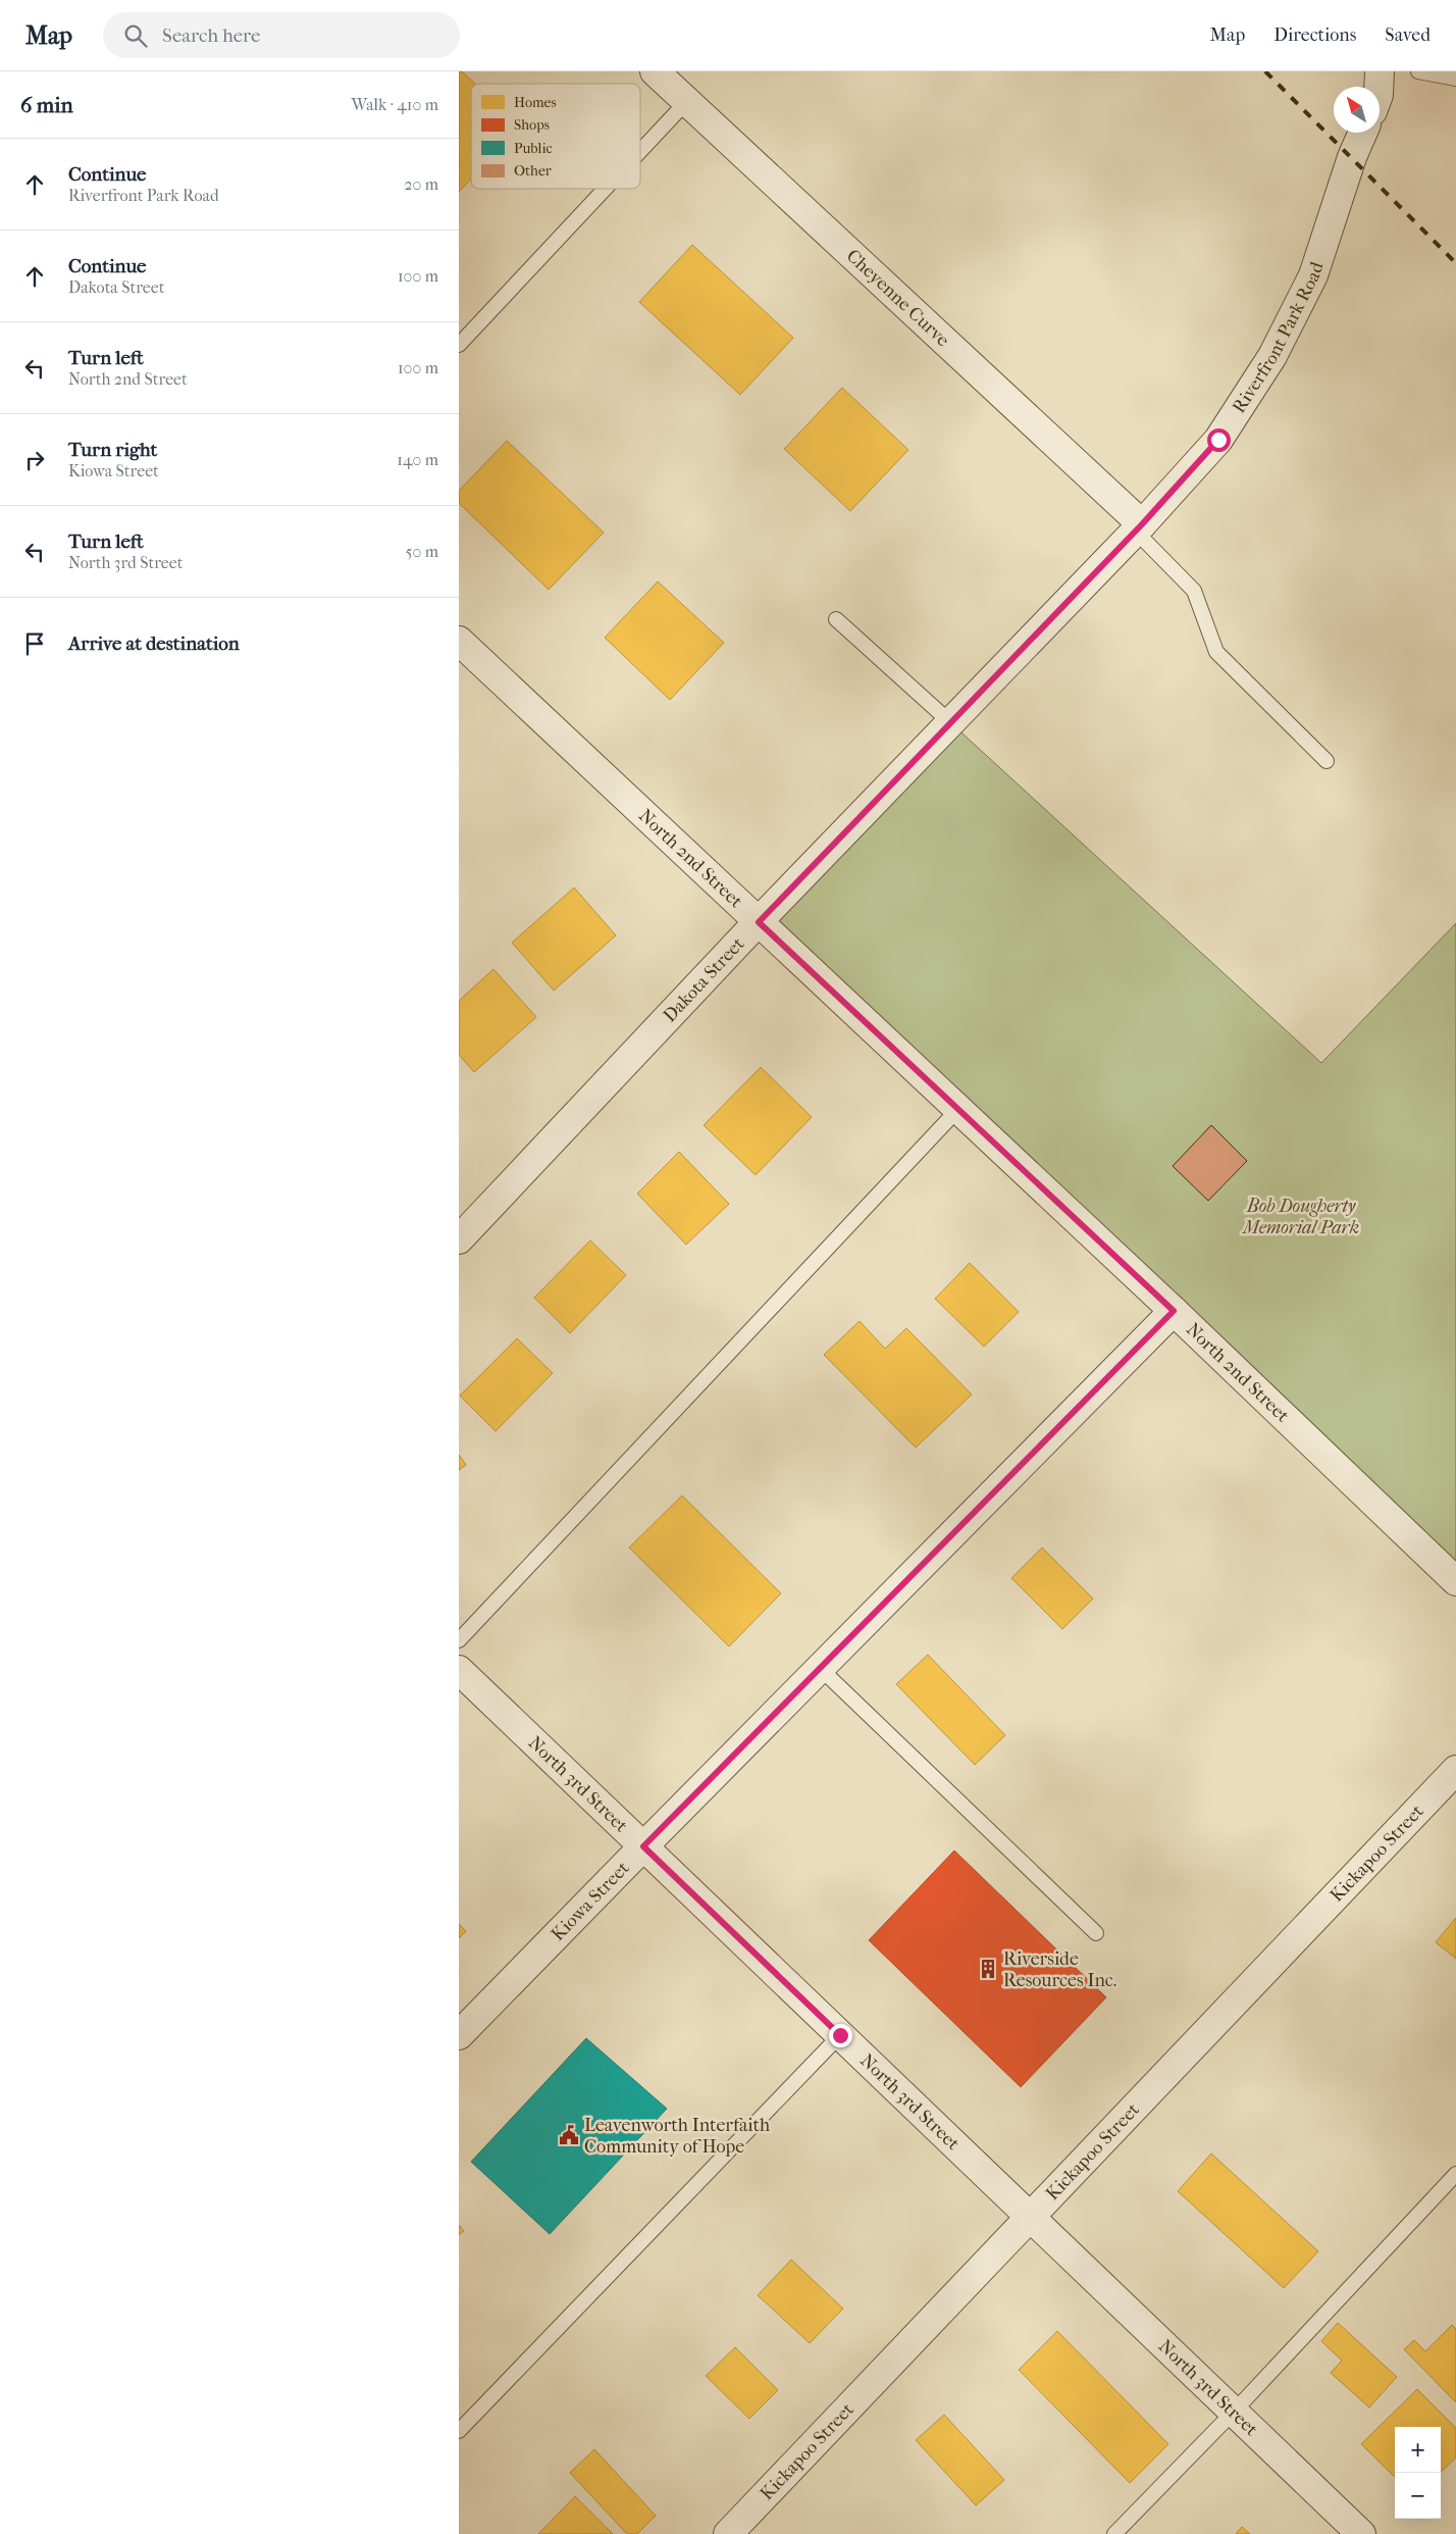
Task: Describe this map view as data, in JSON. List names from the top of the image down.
{
  "streets": {
    "street": [
      "Cheyenne Curve",
      "Riverfront Park Road",
      "North 2nd Street",
      "Dakota Street",
      "North 3rd Street",
      "Kickapoo Street",
      "Kiowa Street"
    ]
  },
  "crossings": [
    ["Cheyenne Curve", "Riverfront Park Road"],
    ["Cheyenne Curve", "Dakota Street"],
    ["Riverfront Park Road", "Dakota Street"],
    ["North 2nd Street", "Dakota Street"],
    ["North 2nd Street", "Kiowa Street"],
    ["North 3rd Street", "Kickapoo Street"],
    ["North 3rd Street", "Kiowa Street"]
  ],
  "parks": ["Bob Dougherty Memorial Park"],
  "places": {
    "building": ["Riverside Resources Inc."],
    "public building": ["Leavenworth Interfaith Community of Hope"]
  },
  "legend": [
    "Homes",
    "Shops",
    "Public",
    "Other"
  ],
  "north": "top left",
  "page": {
    "header": "Map",
    "search": "Search here",
    "nav": ["Map", "Directions", "Saved"],
    "heading": ["6 min", "Walk · 410 m"],
    "list": [
      ["Continue", "Riverfront Park Road", "20 m"],
      ["Continue", "Dakota Street", "100 m"],
      ["Turn left", "North 2nd Street", "100 m"],
      ["Turn right", "Kiowa Street", "140 m"],
      ["Turn left", "North 3rd Street", "50 m"],
      "Arrive at destination"
    ],
    "map_buttons": ["+", "−"]
  }
}
